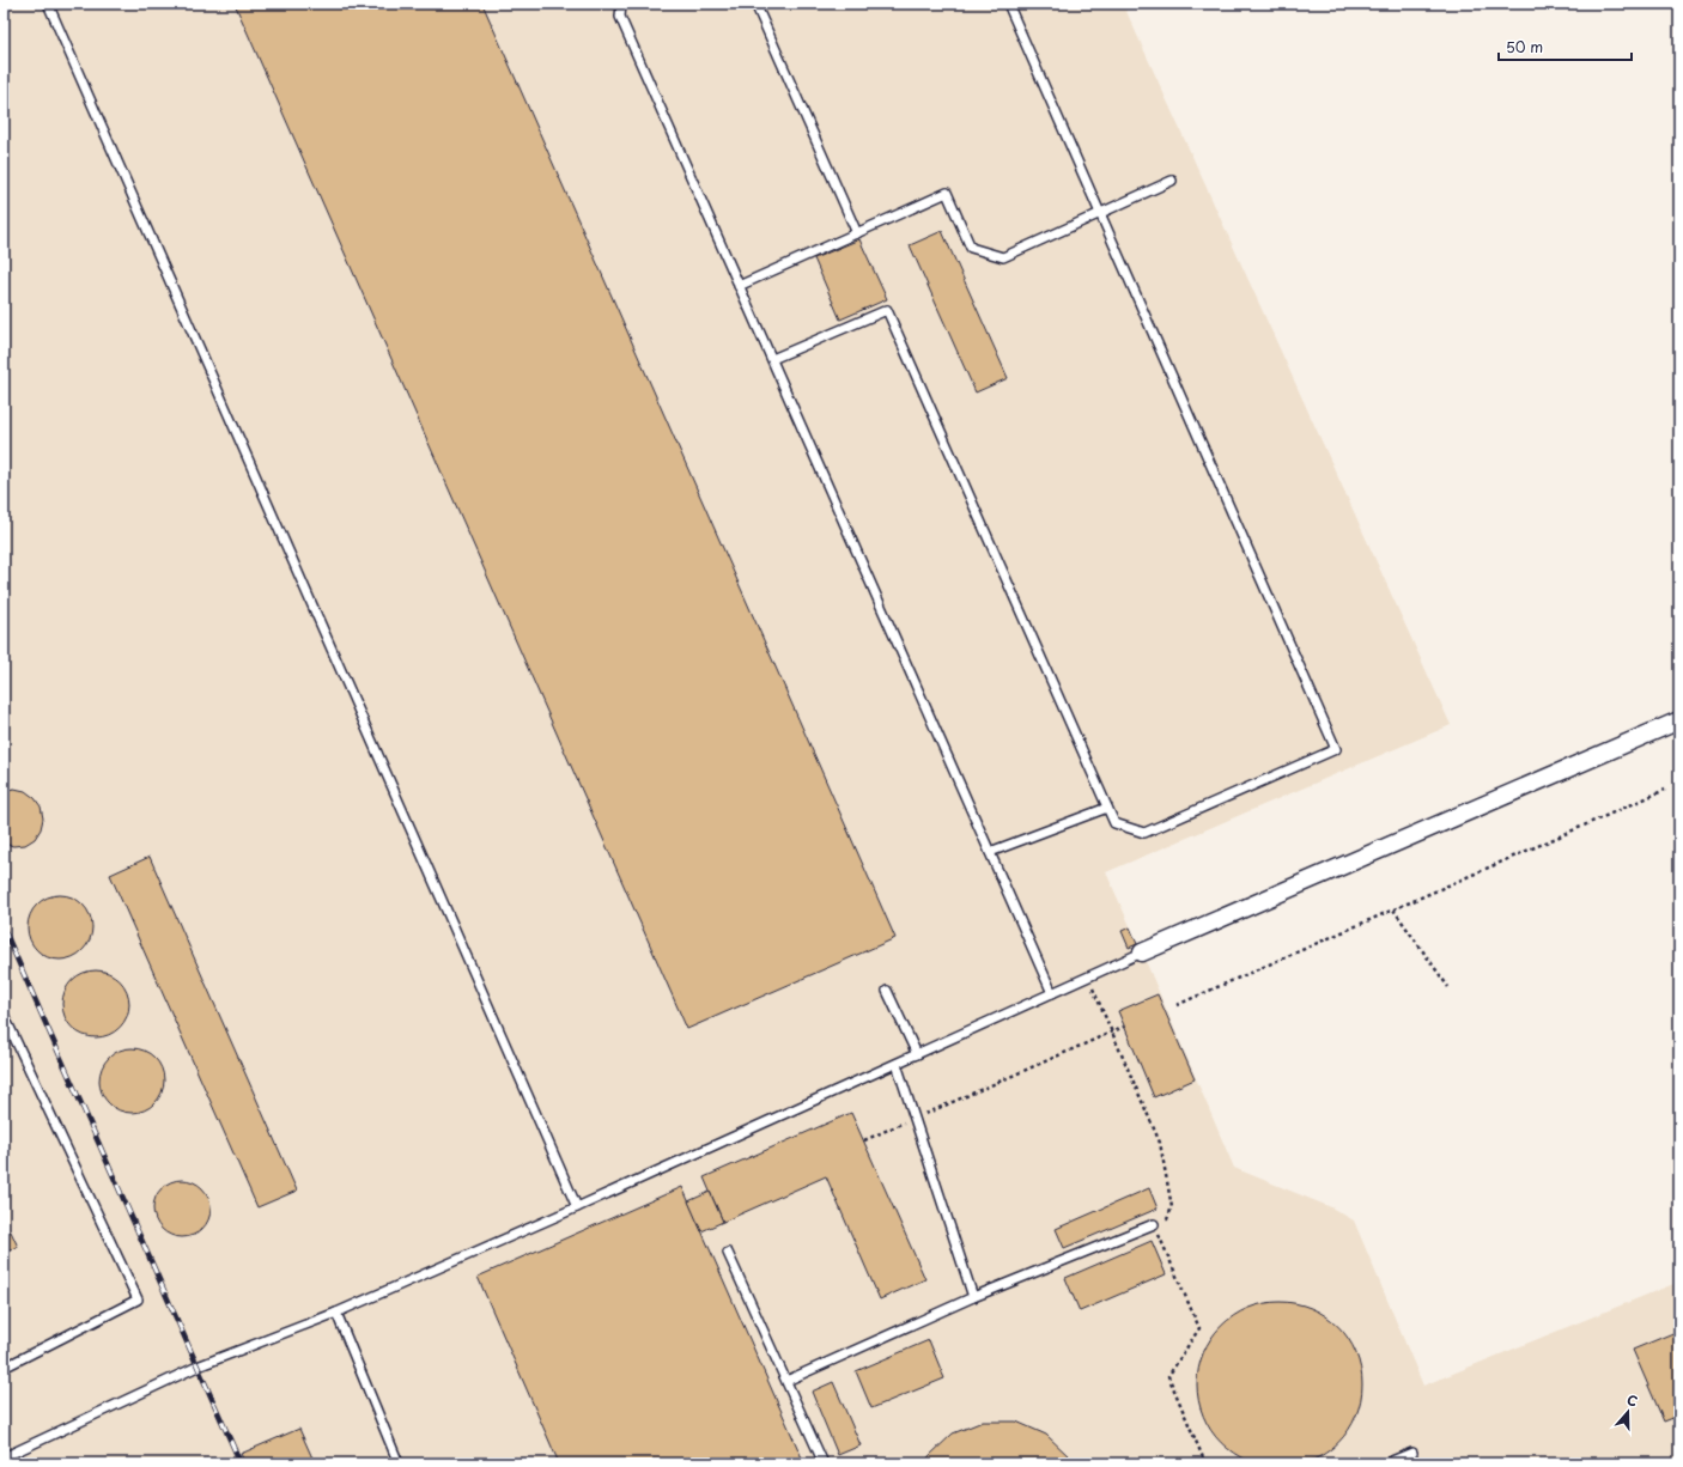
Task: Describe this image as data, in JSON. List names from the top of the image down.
{
  "scale_bar": "50 m",
  "north": "top"
}
